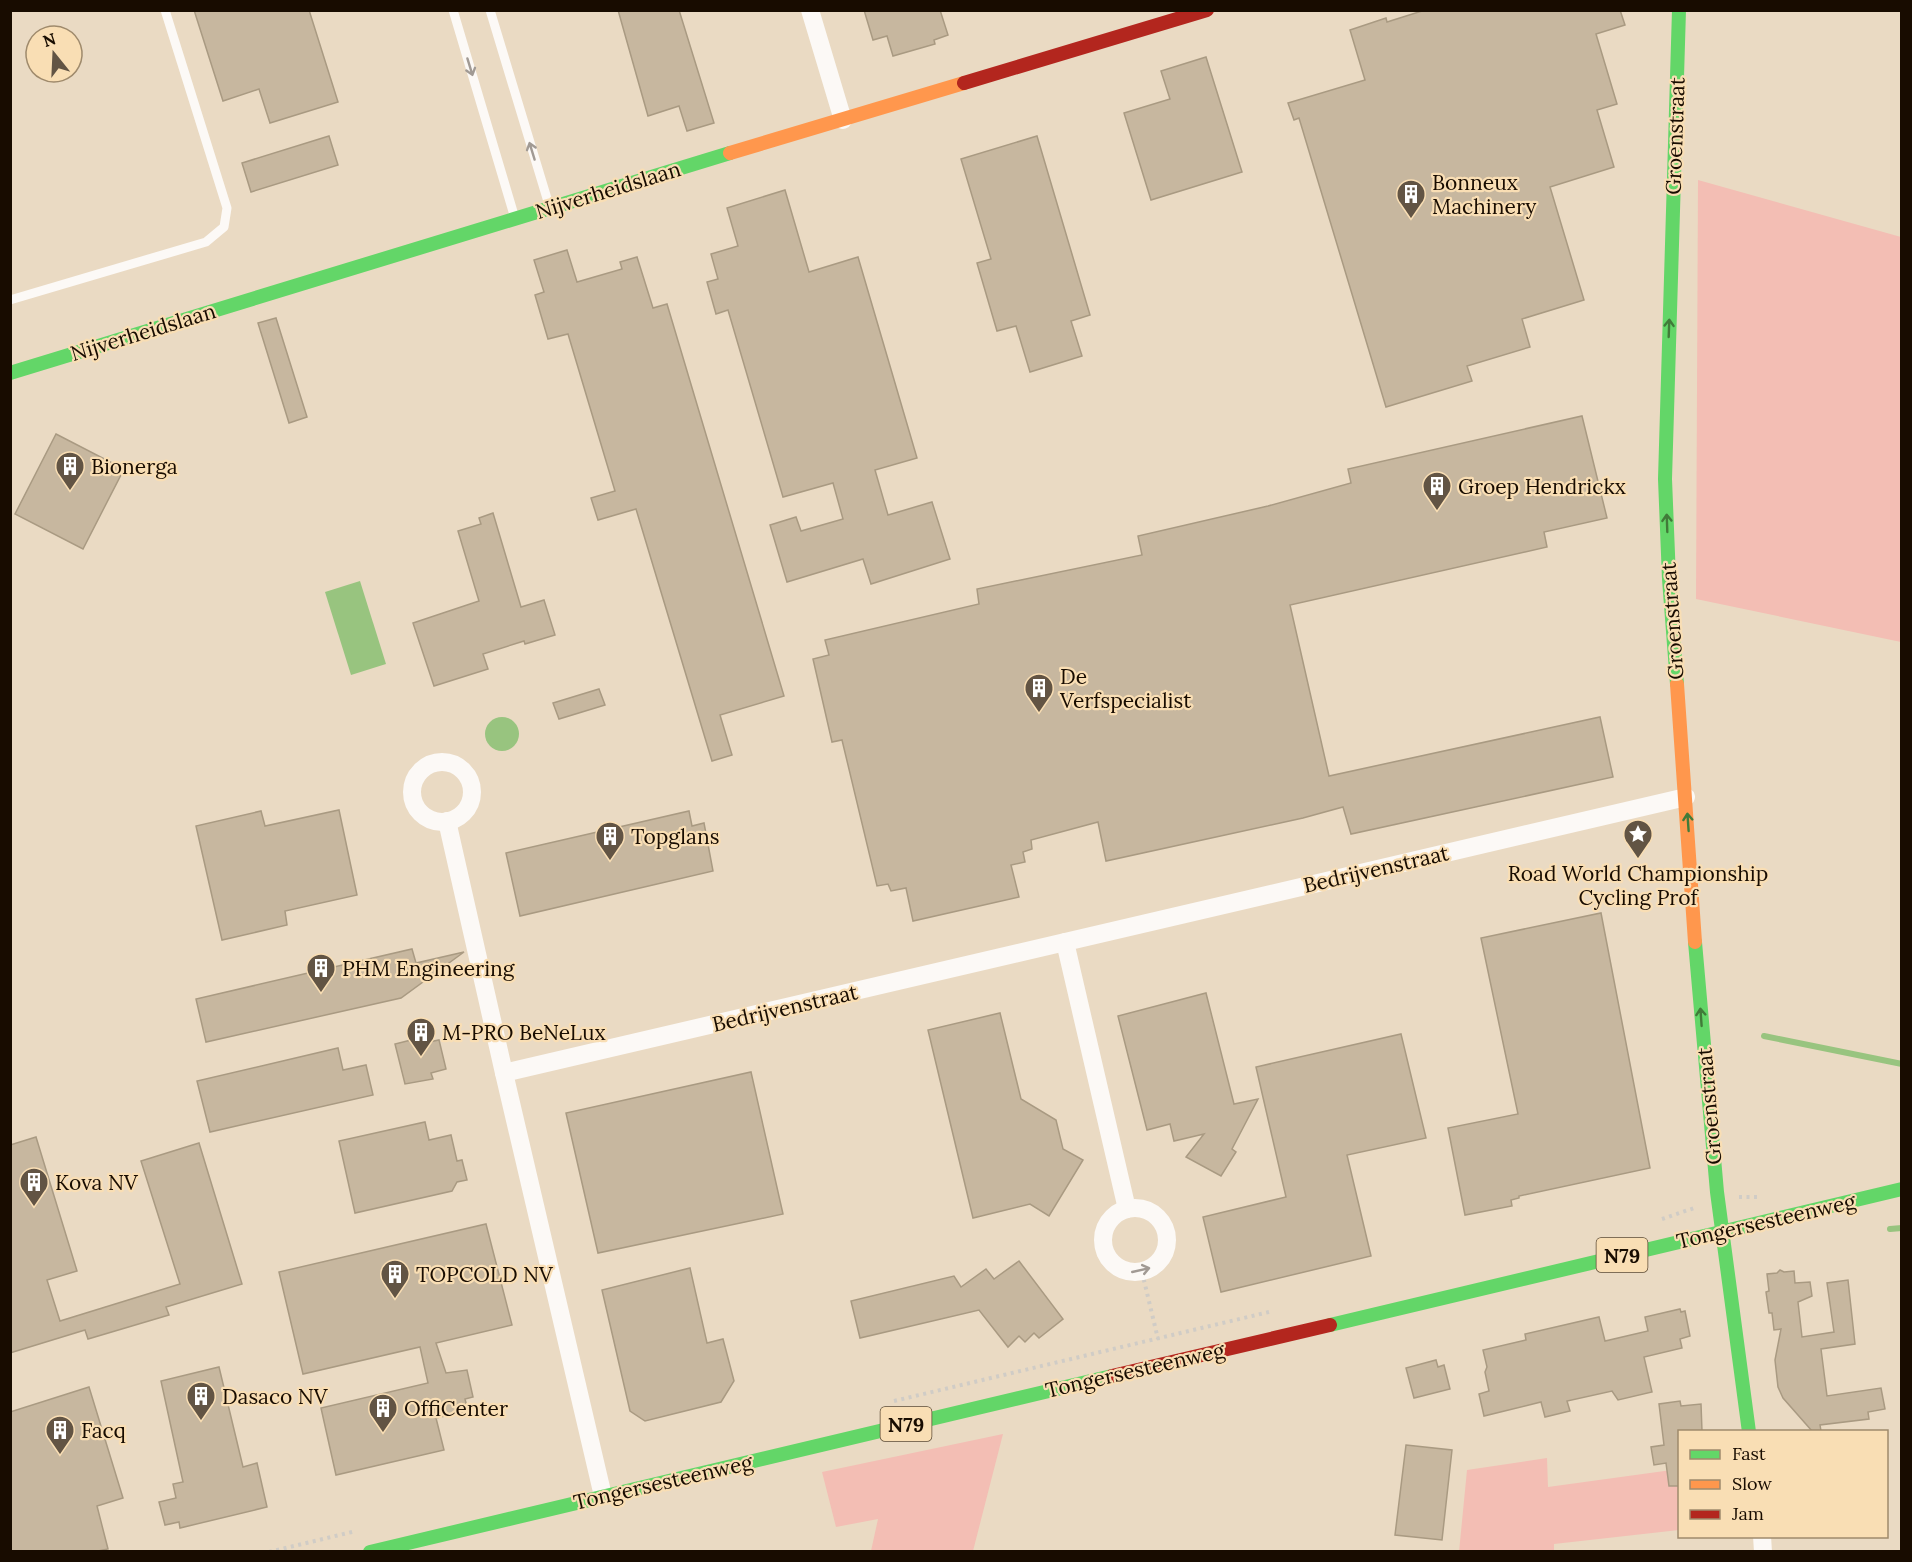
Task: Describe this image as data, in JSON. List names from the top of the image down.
{
  "streets": {
    "street": [
      "Groenstraat",
      "Nijverheidslaan",
      "Bedrijvenstraat",
      "Tongersesteenweg",
      "N79"
    ]
  },
  "crossings": [
    ["Groenstraat", "Bedrijvenstraat"],
    ["Groenstraat", "Tongersesteenweg"]
  ],
  "one_way": ["Groenstraat"],
  "places": {
    "building": [
      "Bonneux Machinery",
      "Bionerga",
      "Groep Hendrickx",
      "De Verfspecialist",
      "Topglans",
      "PHM Engineering",
      "M-PRO BeNeLux",
      "Kova NV",
      "TOPCOLD NV",
      "Dasaco NV",
      "OffiCenter",
      "Facq"
    ],
    "place": ["Road World Championship Cycling Prof"]
  },
  "legend": ["Fast", "Slow", "Jam"],
  "north": "top"
}
